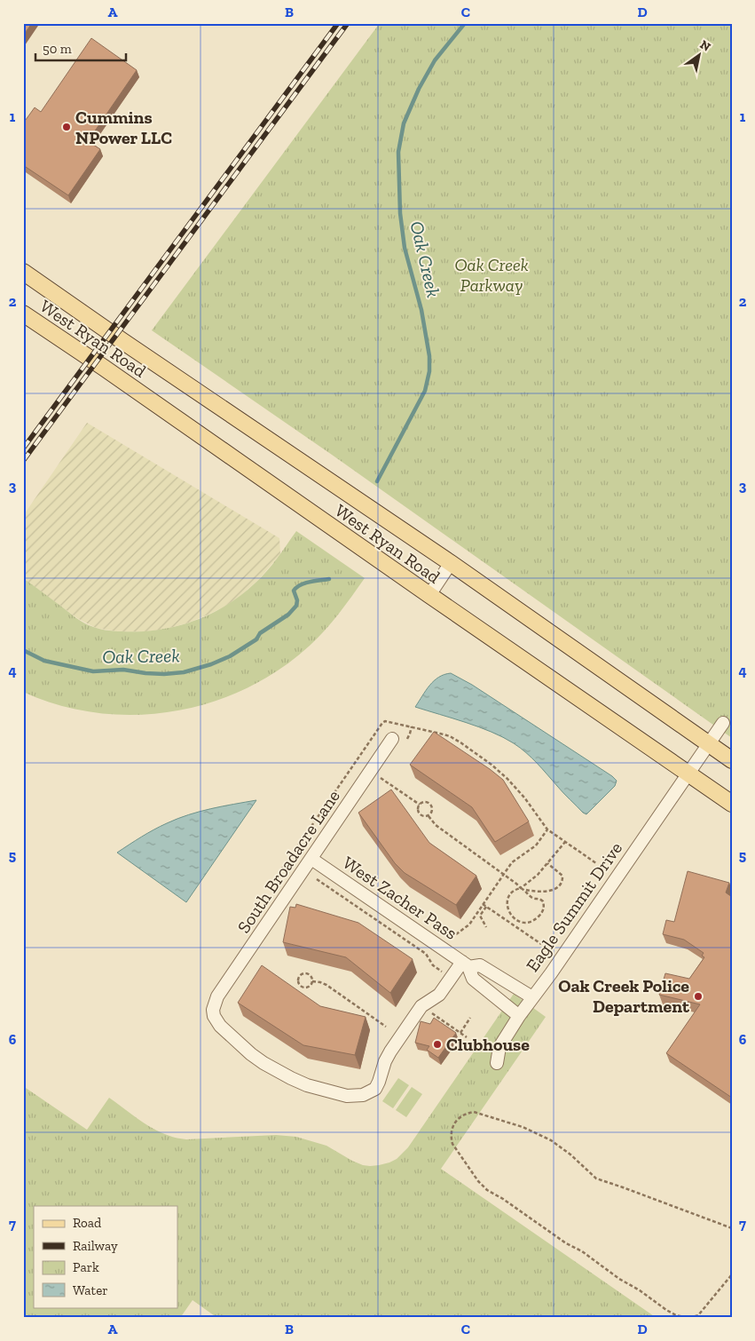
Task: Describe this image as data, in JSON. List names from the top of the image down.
{
  "streets": {
    "main road": ["West Ryan Road"],
    "street": ["South Broadacre Lane", "West Zacher Pass", "Eagle Summit Drive"]
  },
  "crossings": [
    ["West Ryan Road", "Eagle Summit Drive"],
    ["South Broadacre Lane", "West Zacher Pass"],
    ["West Zacher Pass", "Eagle Summit Drive"]
  ],
  "water": ["Oak Creek"],
  "parks": ["Oak Creek Parkway"],
  "places": ["Cummins NPower LLC", "Oak Creek Police Department", "Clubhouse"],
  "legend": [
    "Road",
    "Railway",
    "Park",
    "Water"
  ],
  "scale_bar": "50 m",
  "north": "top right",
  "grid": {
    "columns": [
      "A",
      "B",
      "C",
      "D"
    ],
    "rows": [
      "1",
      "2",
      "3",
      "4",
      "5",
      "6",
      "7"
    ]
  }
}
